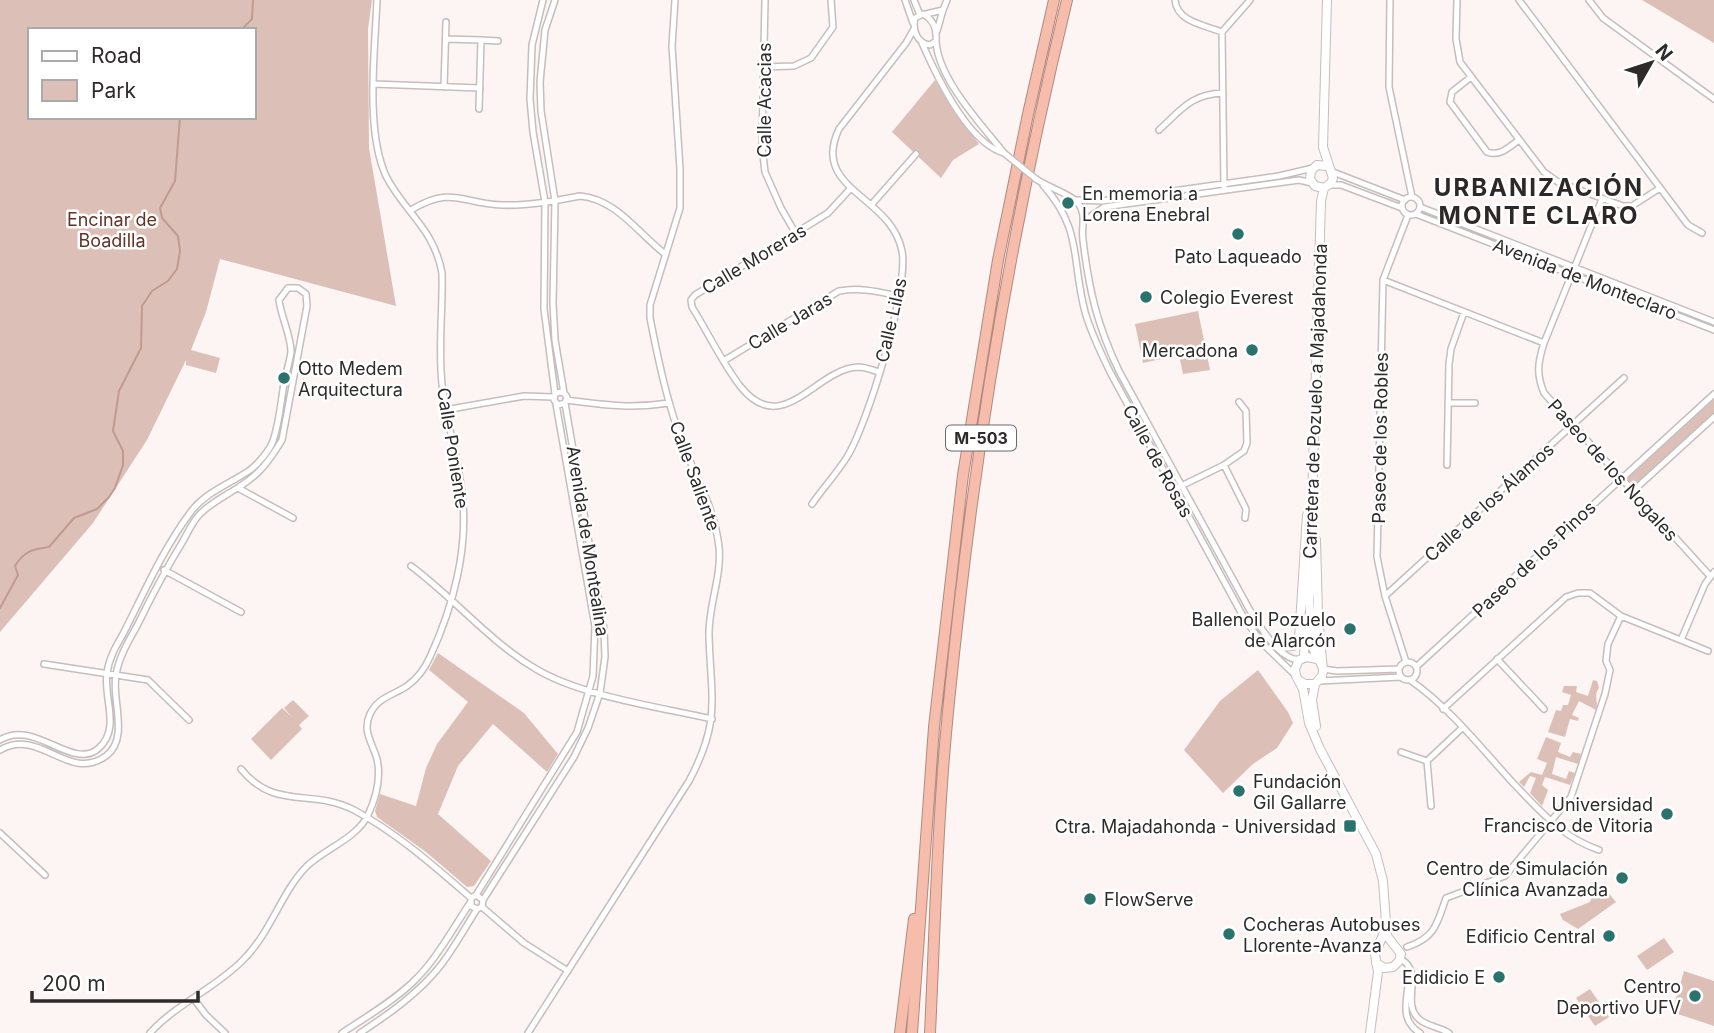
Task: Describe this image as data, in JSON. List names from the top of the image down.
{
  "streets": {
    "highway": ["M-503"],
    "street": [
      "Calle Acacias",
      "Calle Moreras",
      "Avenida de Monteclaro",
      "Calle Lilas",
      "Calle Jaras",
      "Carretera de Pozuelo a Majadahonda",
      "Paseo de los Robles",
      "Calle Poniente",
      "Calle de Rosas",
      "Paseo de los Nogales",
      "Calle Saliente",
      "Calle de los Álamos",
      "Avenida de Montealina",
      "Paseo de los Pinos"
    ]
  },
  "crossings": [
    ["Calle Acacias", "Calle Moreras"],
    ["Calle Moreras", "Calle Lilas"],
    ["Calle Moreras", "Calle Jaras"],
    ["Avenida de Monteclaro", "Paseo de los Robles"],
    ["Avenida de Monteclaro", "Paseo de los Nogales"],
    ["Calle Lilas", "Calle Jaras"],
    ["Carretera de Pozuelo a Majadahonda", "Calle de Rosas"],
    ["Paseo de los Robles", "Calle de los Álamos"],
    ["Paseo de los Robles", "Paseo de los Pinos"],
    ["Paseo de los Nogales", "Calle de los Álamos"],
    ["Paseo de los Nogales", "Paseo de los Pinos"]
  ],
  "districts": ["URBANIZACIÓN MONTE CLARO"],
  "parks": ["Encinar de Boadilla"],
  "places": {
    "other": [
      "En memoria a Lorena Enebral",
      "Pato Laqueado",
      "Colegio Everest",
      "Mercadona",
      "Otto Medem Arquitectura",
      "Ballenoil Pozuelo de Alarcón",
      "Fundación Gil Gallarre",
      "Universidad Francisco de Vitoria",
      "Centro de Simulación Clínica Avanzada",
      "FlowServe",
      "Cocheras Autobuses Llorente-Avanza",
      "Edificio Central",
      "Edidicio E",
      "Centro Deportivo UFV"
    ],
    "transit": ["Ctra. Majadahonda - Universidad"]
  },
  "legend": ["Road", "Park"],
  "scale_bar": "200 m",
  "north": "top right"
}
